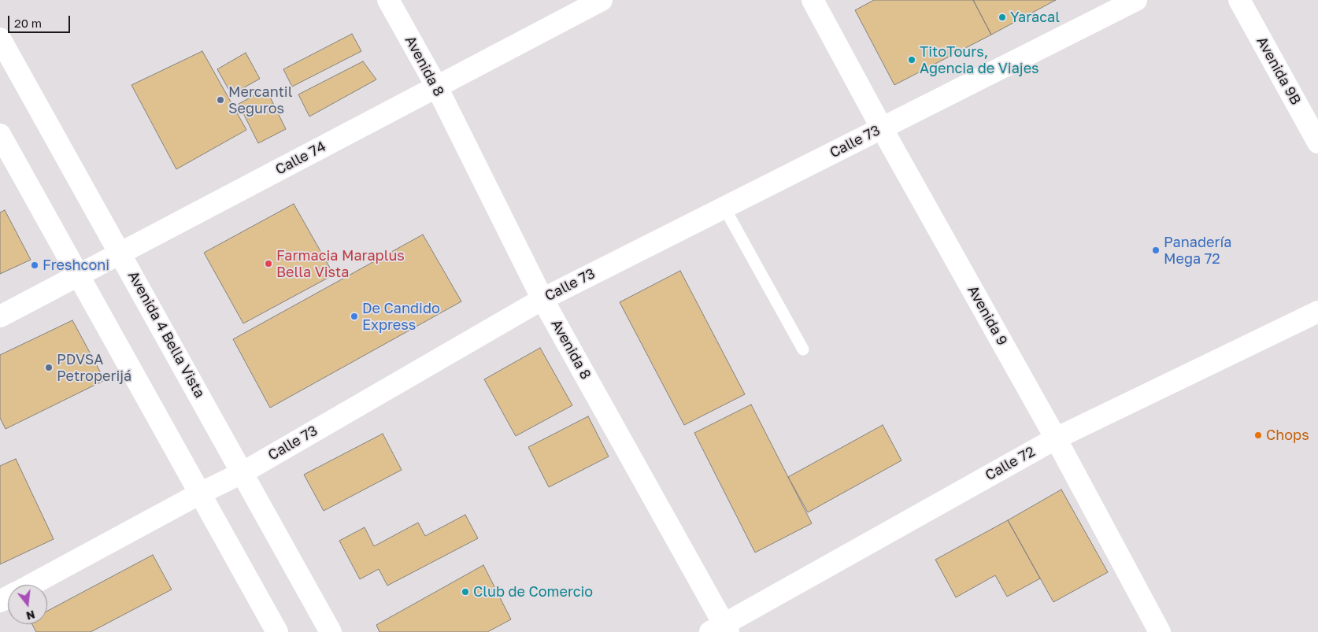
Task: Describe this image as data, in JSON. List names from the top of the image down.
{
  "streets": {
    "street": [
      "Avenida 8",
      "Avenida 9B",
      "Calle 73",
      "Calle 74",
      "Avenida 9",
      "Avenida 4 Bella Vista",
      "Calle 72"
    ]
  },
  "crossings": [
    ["Avenida 8", "Calle 73"],
    ["Avenida 8", "Calle 74"],
    ["Avenida 8", "Calle 72"],
    ["Calle 73", "Avenida 9"],
    ["Calle 73", "Avenida 4 Bella Vista"],
    ["Calle 74", "Avenida 4 Bella Vista"],
    ["Avenida 9", "Calle 72"]
  ],
  "places": [
    "Yaracal",
    "TitoTours, Agencia de Viajes",
    "Mercantil Seguros",
    "Panadería Mega 72",
    "Farmacia Maraplus Bella Vista",
    "Freshconi",
    "De Candido Express",
    "PDVSA Petroperijá",
    "Chops",
    "Club de Comercio"
  ],
  "scale_bar": "20 m",
  "north": "bottom"
}
